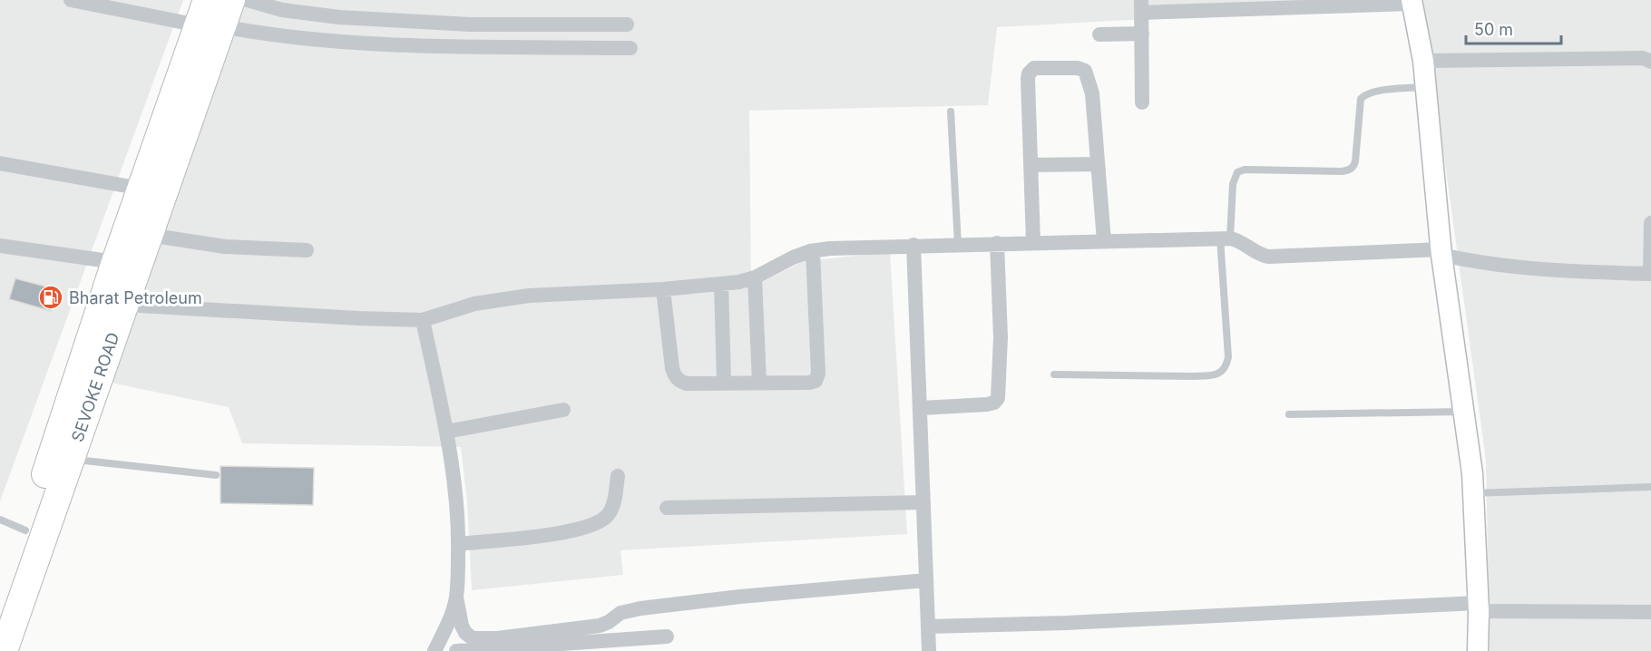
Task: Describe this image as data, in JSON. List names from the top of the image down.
{
  "streets": {
    "highway": ["SEVOKE ROAD"]
  },
  "places": {
    "fuel station": ["Bharat Petroleum"]
  },
  "scale_bar": "50 m"
}
